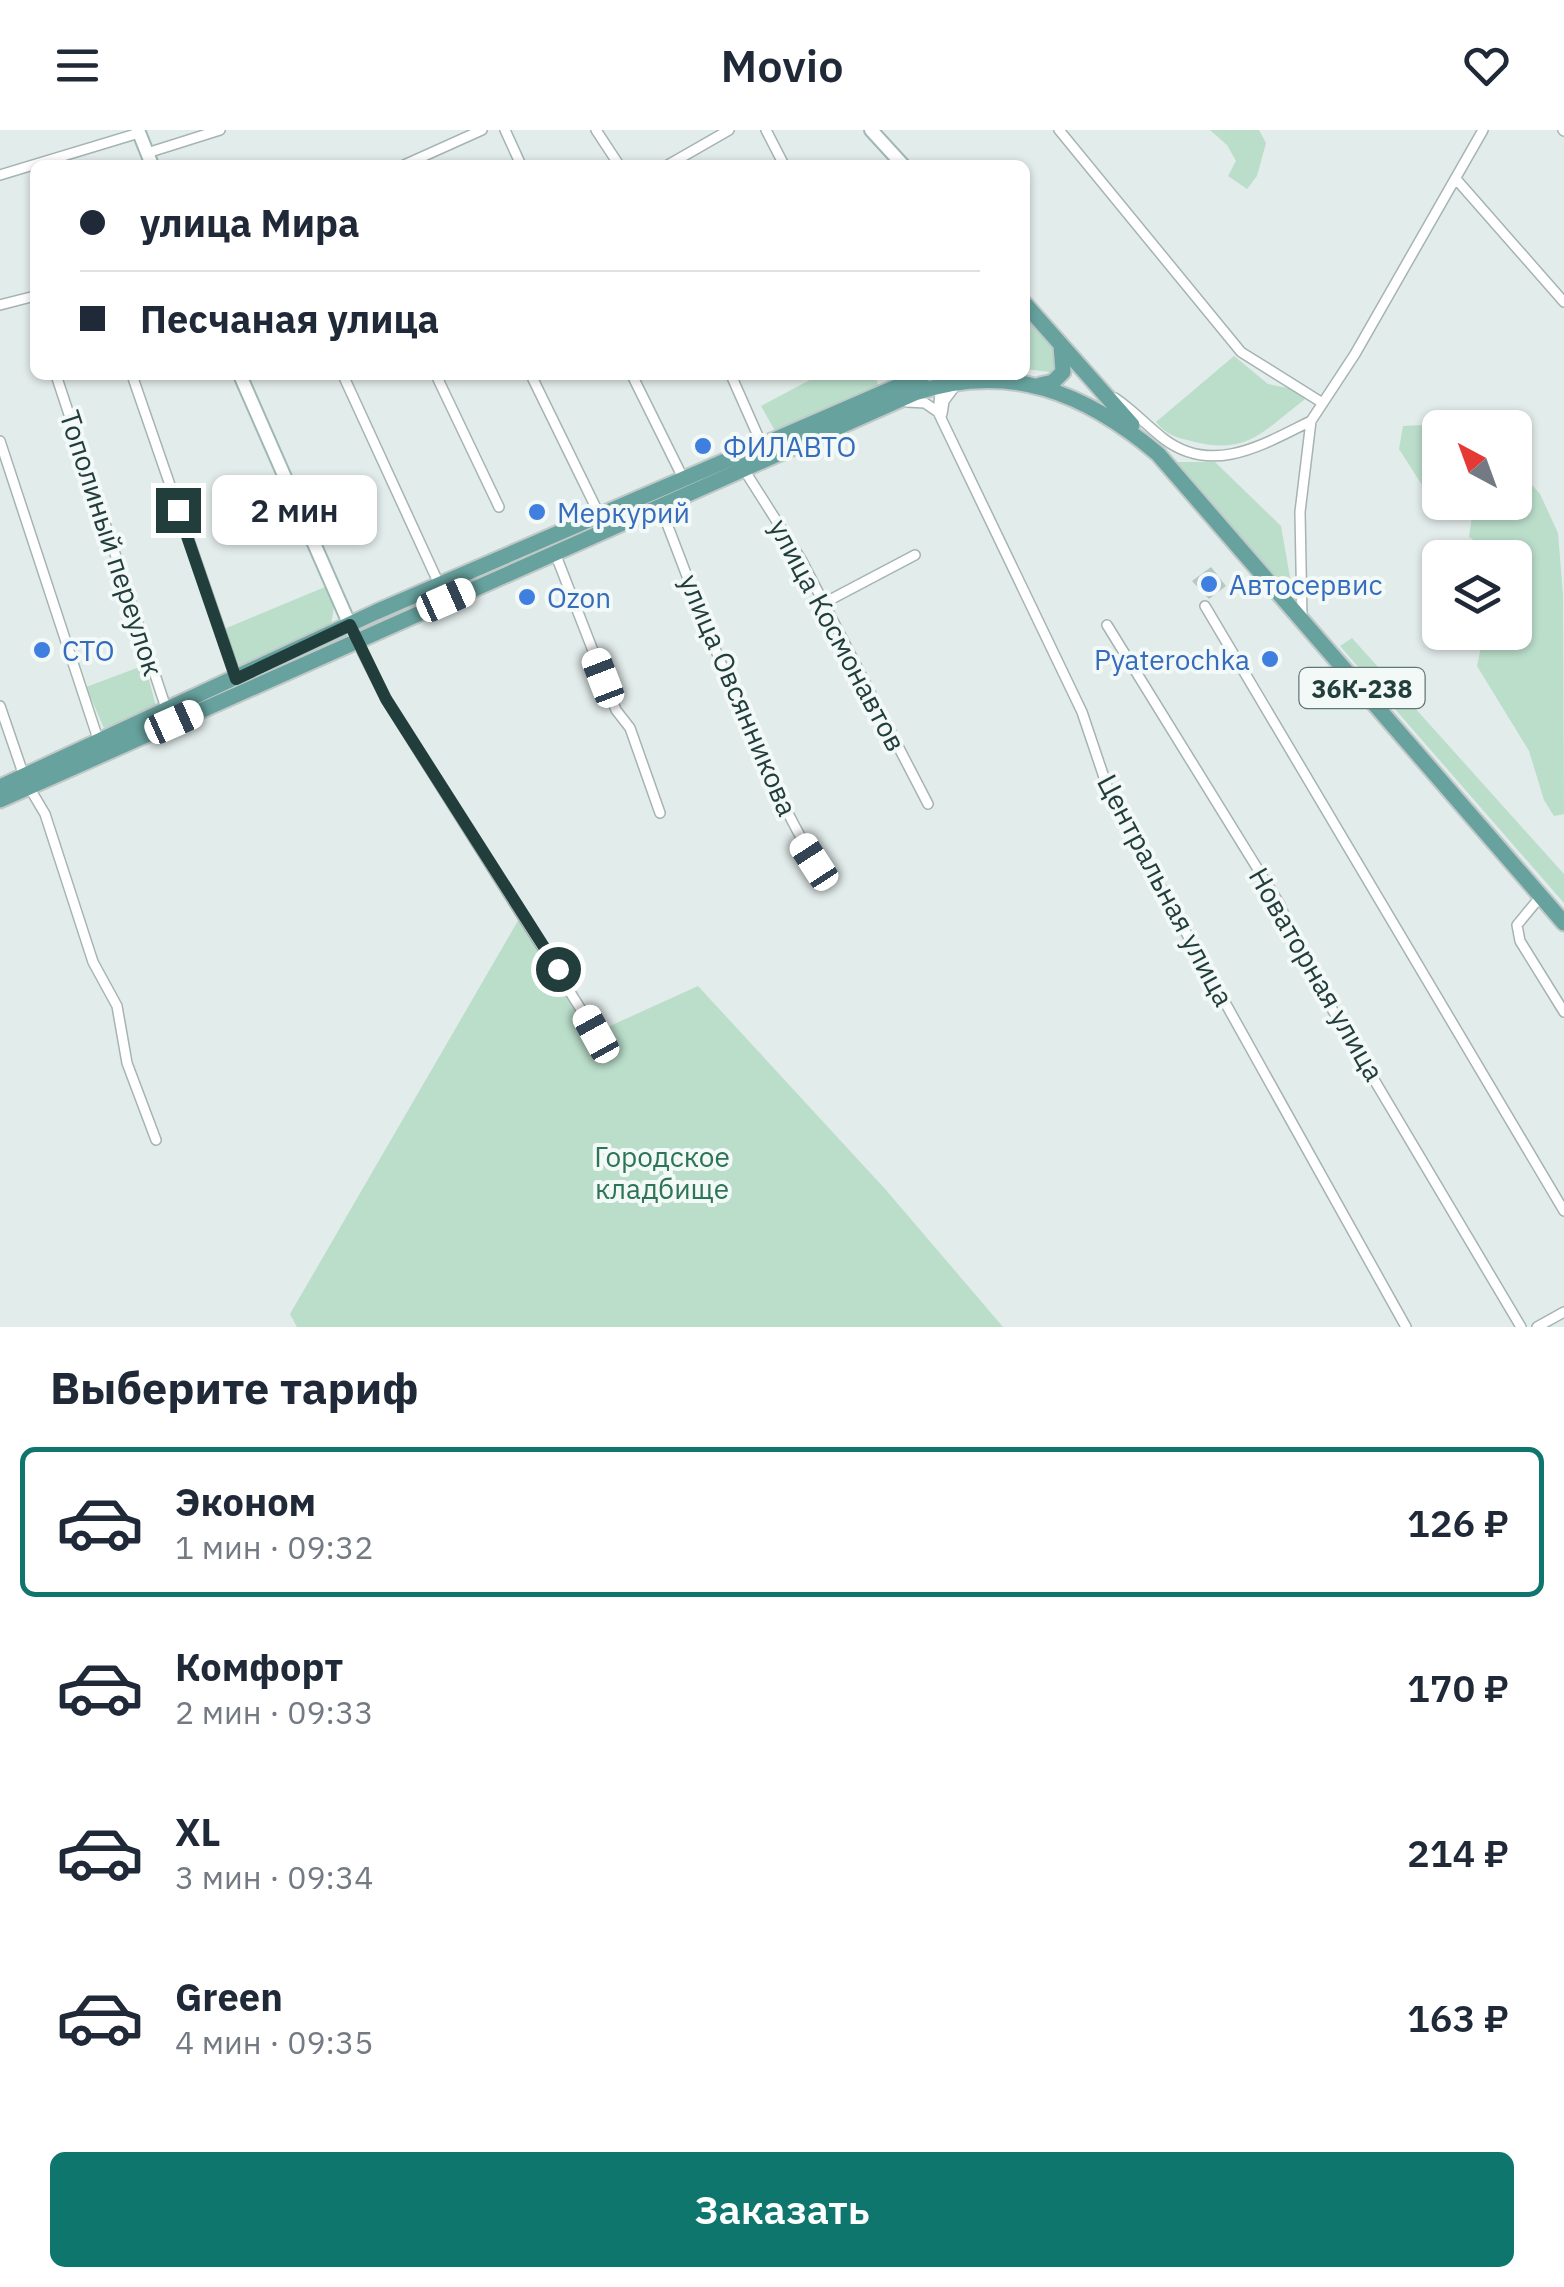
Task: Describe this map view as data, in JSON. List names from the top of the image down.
{
  "streets": {
    "main road": ["36К-238"],
    "street": [
      "Тополиный переулок",
      "улица Космонавтов",
      "улица Овсянникова",
      "Центральная улица",
      "Новаторная улица"
    ]
  },
  "crossings": [
    ["улица Космонавтов", "36К-238"],
    ["36К-238", "улица Овсянникова"],
    ["36К-238", "Центральная улица"]
  ],
  "parks": ["Городское кладбище"],
  "places": [
    "ФИЛАВТО",
    "Меркурий",
    "Автосервис",
    "Ozon",
    "СТО",
    "Pyaterochka"
  ],
  "north": "top left",
  "page": {
    "header": "Movio",
    "banner": ["улица Мира", "Песчаная улица"],
    "bubble": "2 мин",
    "heading": "Выберите тариф",
    "list": [
      {
        "name": "Эконом",
        "note": "1 мин · 09:32",
        "value": "126 ₽"
      },
      {
        "name": "Комфорт",
        "note": "2 мин · 09:33",
        "value": "170 ₽"
      },
      {
        "name": "XL",
        "note": "3 мин · 09:34",
        "value": "214 ₽"
      },
      {
        "name": "Green",
        "note": "4 мин · 09:35",
        "value": "163 ₽"
      }
    ],
    "buttons": "Заказать"
  }
}
